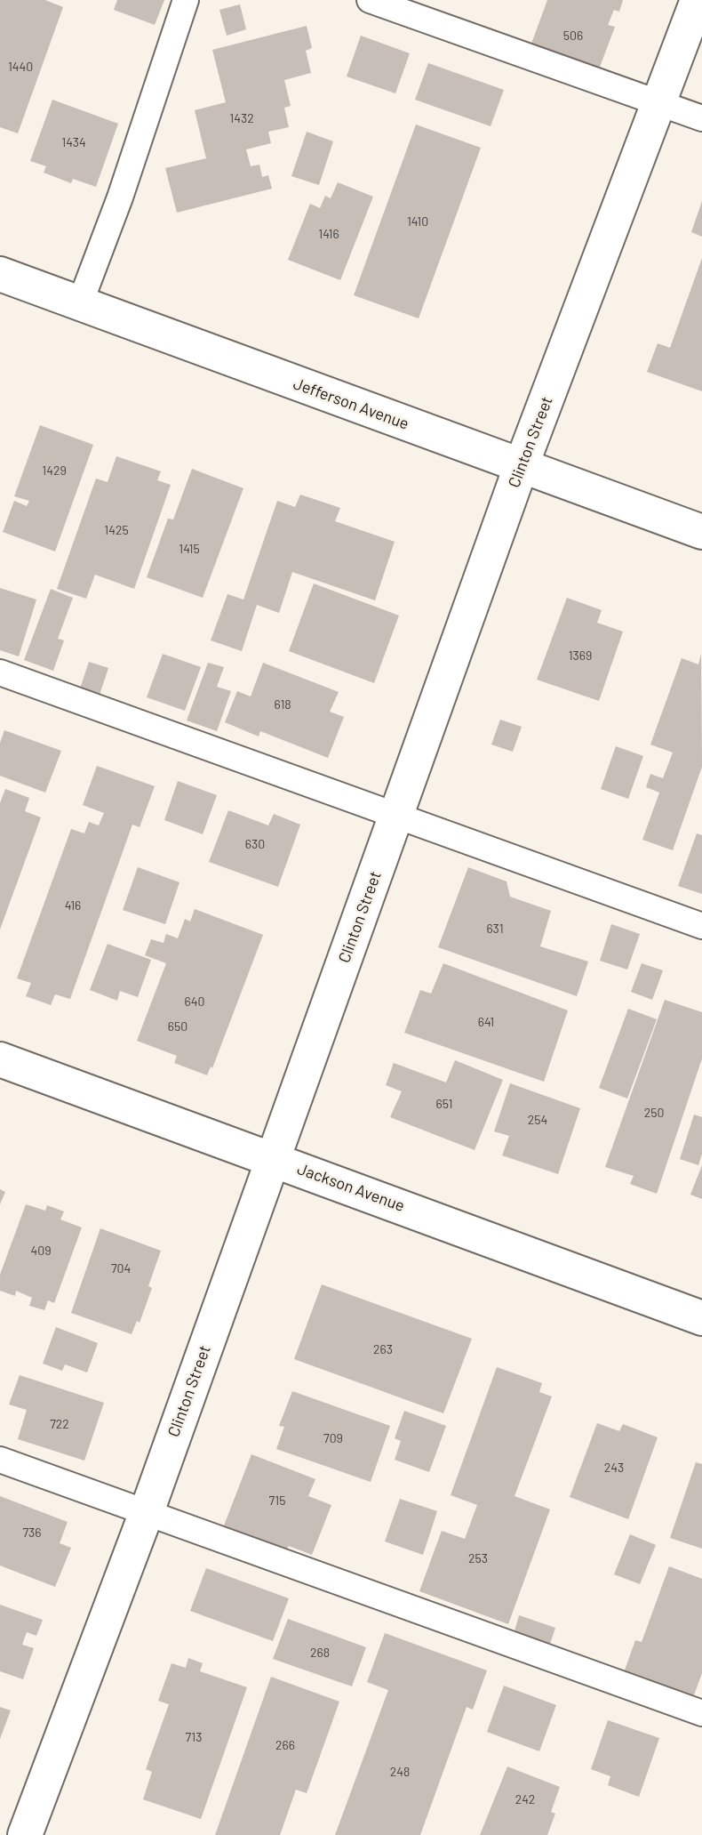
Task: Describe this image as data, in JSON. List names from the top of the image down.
{
  "streets": {
    "street": ["Jefferson Avenue", "Clinton Street", "Jackson Avenue"]
  },
  "crossings": [
    ["Jefferson Avenue", "Clinton Street"],
    ["Clinton Street", "Jackson Avenue"]
  ],
  "house_numbers": [
    "506",
    "1440",
    "1432",
    "1434",
    "1410",
    "1416",
    "1429",
    "1425",
    "1415",
    "1369",
    "618",
    "630",
    "416",
    "631",
    "640",
    "641",
    "650",
    "651",
    "250",
    "254",
    "409",
    "704",
    "263",
    "722",
    "709",
    "243",
    "715",
    "736",
    "253",
    "268",
    "713",
    "266",
    "248",
    "242"
  ]
}
